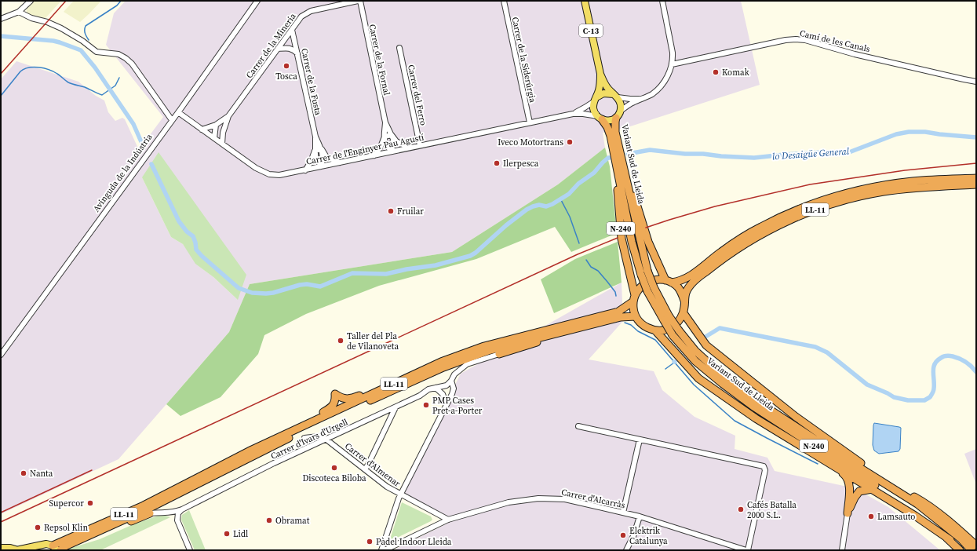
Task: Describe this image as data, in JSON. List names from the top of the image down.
{
  "streets": {
    "highway": ["Variant Sud de Lleida", "LL-11", "N-240"],
    "main road": ["C-13"],
    "street": [
      "Camí de les Canals",
      "Carrer de la Mineria",
      "Carrer de la Fornal",
      "Carrer de la Siderúrgia",
      "Carrer de la Fusta",
      "Carrer del Ferro",
      "Carrer de l'Enginyer Pau Agustí",
      "Avinguda de la Indústria",
      "Carrer d'Ivars d'Urgell",
      "Carrer d'Almenar",
      "Carrer d'Alcarràs"
    ]
  },
  "crossings": [
    ["C-13", "Carrer de l'Enginyer Pau Agustí"],
    ["C-13", "Variant Sud de Lleida"],
    ["Carrer de la Mineria", "Carrer de la Fornal"],
    ["Carrer de la Mineria", "Carrer de la Fusta"],
    ["Carrer de la Mineria", "Carrer de l'Enginyer Pau Agustí"],
    ["Carrer de la Fornal", "Carrer de l'Enginyer Pau Agustí"],
    ["Carrer de la Siderúrgia", "Carrer de l'Enginyer Pau Agustí"],
    ["Carrer de la Fusta", "Carrer de l'Enginyer Pau Agustí"],
    ["Carrer del Ferro", "Carrer de l'Enginyer Pau Agustí"],
    ["Carrer de l'Enginyer Pau Agustí", "Variant Sud de Lleida"],
    ["Carrer de l'Enginyer Pau Agustí", "Avinguda de la Indústria"],
    ["Variant Sud de Lleida", "N-240"],
    ["LL-11", "N-240"],
    ["Carrer d'Ivars d'Urgell", "Carrer d'Almenar"],
    ["Carrer d'Almenar", "Carrer d'Alcarràs"]
  ],
  "water": ["lo Desaigüe General"],
  "places": [
    "Tosca",
    "Komak",
    "Iveco Motortrans",
    "Ilerpesca",
    "Fruilar",
    "Taller del Pla de Vilanoveta",
    "PMP Cases Pret-a-Porter",
    "Discoteca Biloba",
    "Nanta",
    "Supercor",
    "Cafés Batalla 2000 S.L.",
    "Lamsauto",
    "Obramat",
    "Repsol Klin",
    "Lidl",
    "Elektrik Catalunya",
    "Pàdel Indoor Lleida"
  ]
}
